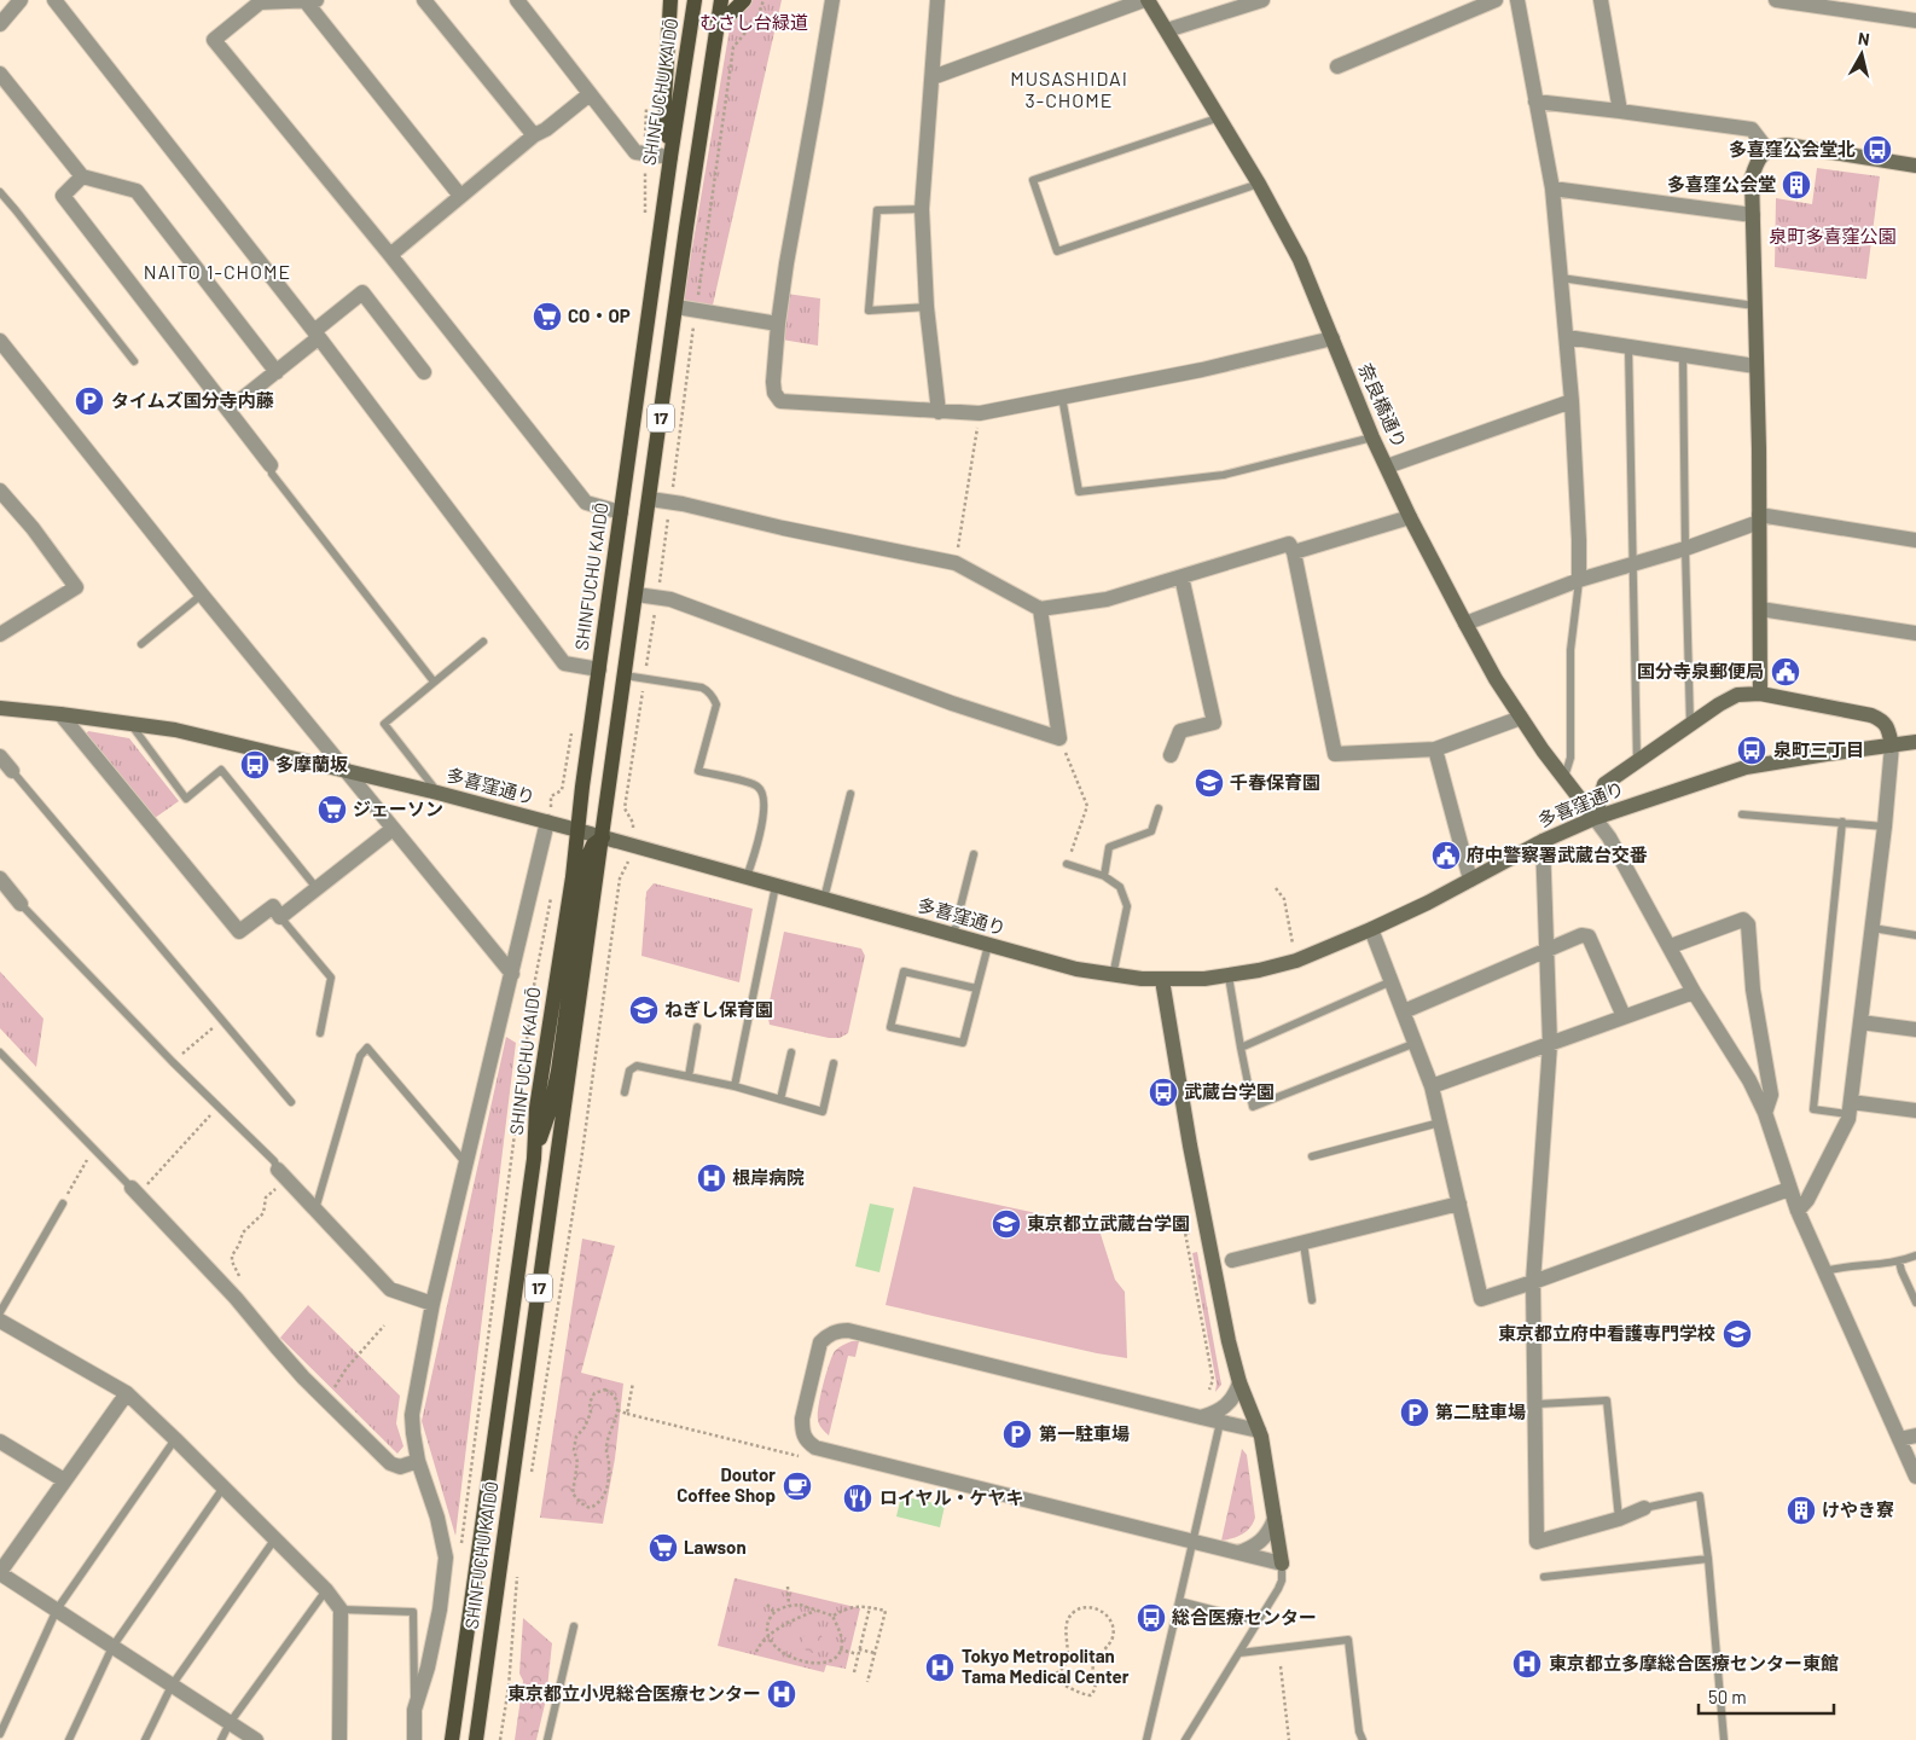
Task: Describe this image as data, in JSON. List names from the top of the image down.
{
  "streets": {
    "main road": [
      "SHINFUCHU KAIDŌ",
      "奈良橋通り",
      "17",
      "多喜窪通り"
    ]
  },
  "crossings": [
    ["SHINFUCHU KAIDŌ", "17"],
    ["SHINFUCHU KAIDŌ", "多喜窪通り"],
    ["奈良橋通り", "多喜窪通り"]
  ],
  "districts": ["MUSASHIDAI 3-CHOME", "NAITO 1-CHOME"],
  "parks": ["むさし台緑道", "泉町多喜窪公園"],
  "places": {
    "bus stop": [
      "多喜窪公会堂北",
      "泉町三丁目",
      "多摩蘭坂",
      "武蔵台学園",
      "総合医療センター"
    ],
    "building": ["多喜窪公会堂", "けやき寮"],
    "supermarket": ["CO・OP", "ジェーソン", "Lawson"],
    "parking": ["タイムズ国分寺内藤", "第二駐車場", "第一駐車場"],
    "public building": ["国分寺泉郵便局", "府中警察署武蔵台交番"],
    "school or university": [
      "千春保育園",
      "ねぎし保育園",
      "東京都立武蔵台学園",
      "東京都立府中看護専門学校"
    ],
    "hospital": [
      "根岸病院",
      "東京都立多摩総合医療センター東館",
      "Tokyo Metropolitan Tama Medical Center",
      "東京都立小児総合医療センター"
    ],
    "cafe": ["Doutor Coffee Shop"],
    "restaurant": ["ロイヤル・ケヤキ"]
  },
  "scale_bar": "50 m",
  "north": "top"
}
